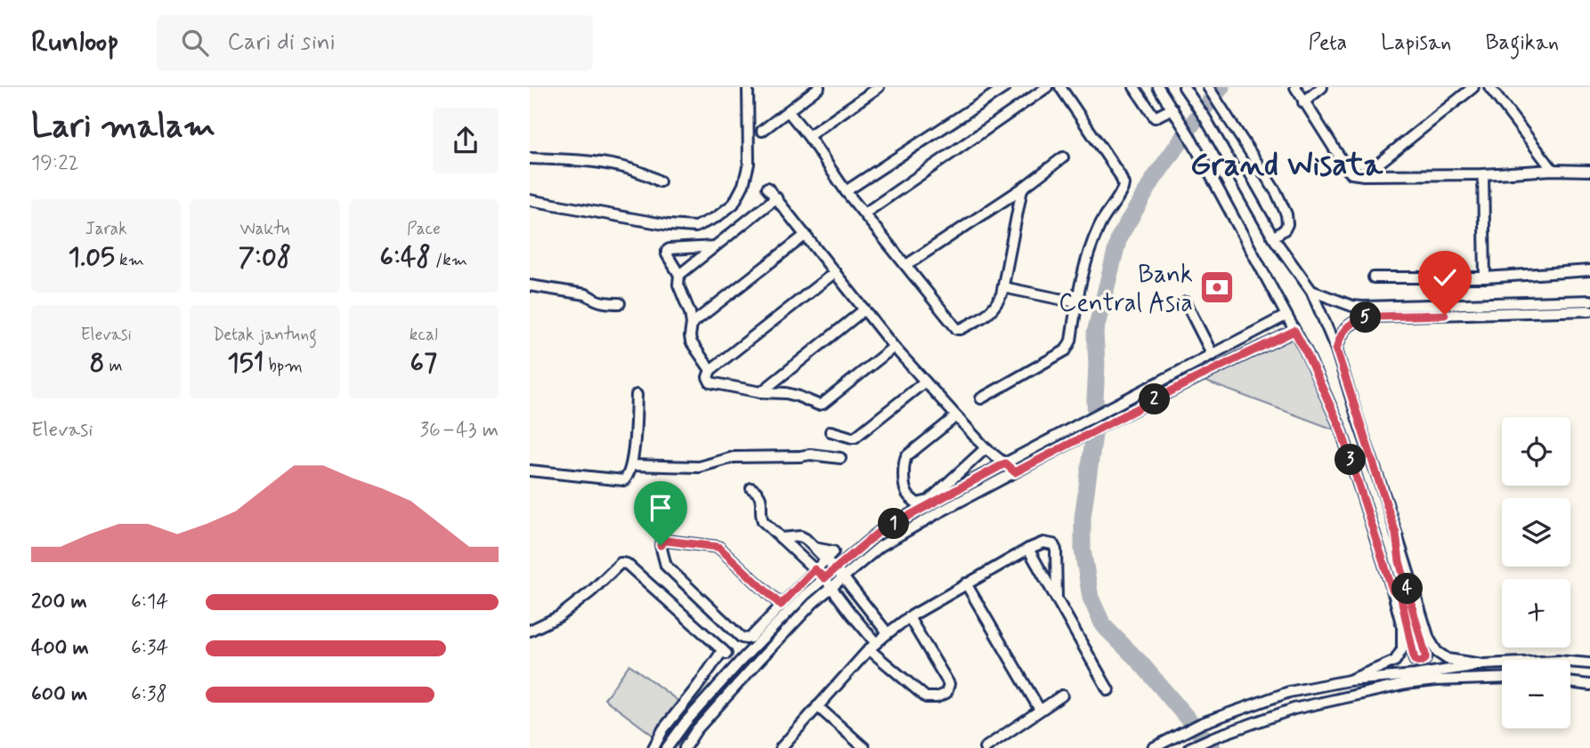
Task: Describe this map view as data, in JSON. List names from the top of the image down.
{
  "districts": ["Grand Wisata"],
  "places": {
    "bank": ["Bank Central Asia"]
  },
  "page": {
    "header": "Runloop",
    "search": "Cari di sini",
    "nav": ["Peta", "Lapisan", "Bagikan"],
    "heading": ["Lari malam", "19:22"],
    "stats": [
      ["Jarak", "1.05 km"],
      ["Waktu", "7:08"],
      ["Pace", "6:48 /km"],
      ["Elevasi", "8 m"],
      ["Detak jantung", "151 bpm"],
      ["kcal", "67"]
    ],
    "pins": [
      "5",
      "2",
      "3",
      "1",
      "4"
    ],
    "chart": ["Elevasi", "36–43 m"],
    "map_buttons": ["+", "−"],
    "list": [
      {
        "name": "200 m",
        "note": "6:14"
      },
      {
        "name": "400 m",
        "note": "6:34"
      },
      {
        "name": "600 m",
        "note": "6:38"
      }
    ]
  }
}
